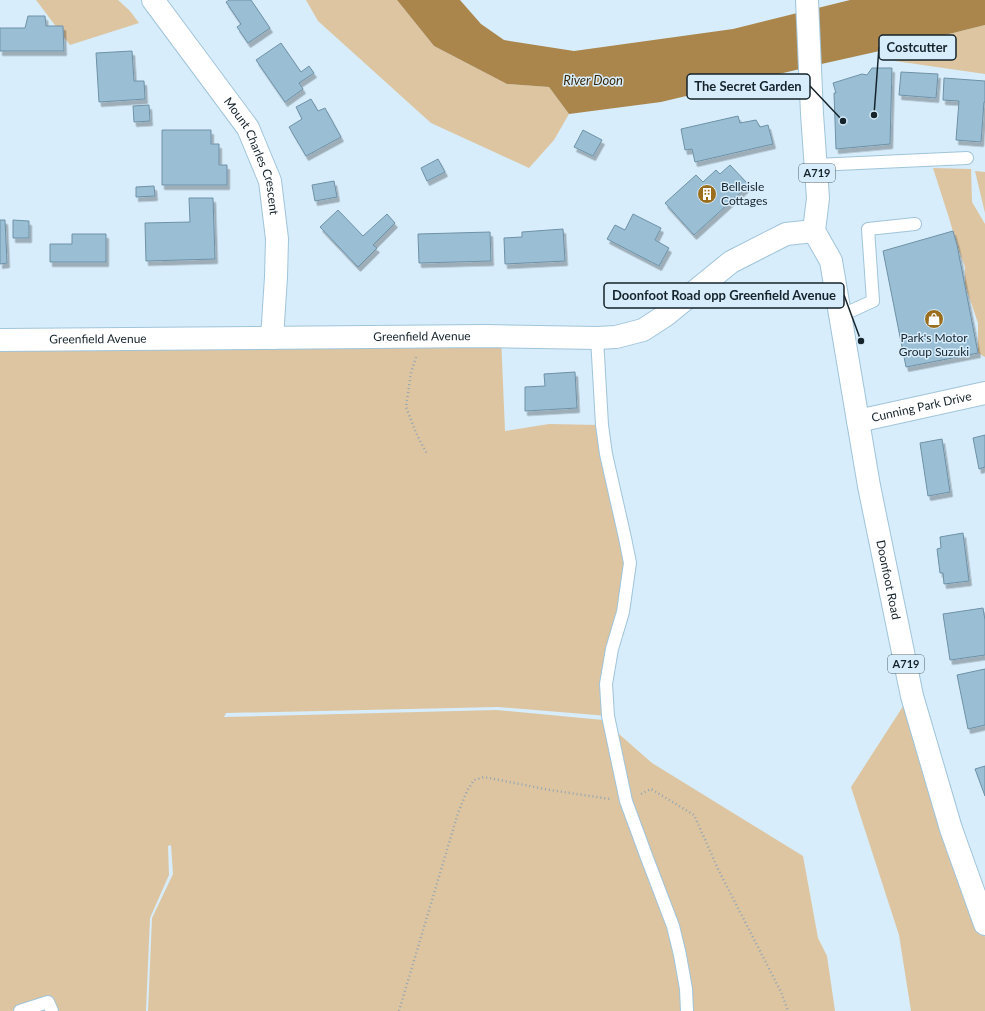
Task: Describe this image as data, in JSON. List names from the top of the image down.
{
  "streets": {
    "street": [
      "Mount Charles Crescent",
      "A719",
      "Greenfield Avenue",
      "Cunning Park Drive",
      "Doonfoot Road"
    ]
  },
  "crossings": [
    ["Mount Charles Crescent", "Greenfield Avenue"],
    ["A719", "Greenfield Avenue"],
    ["A719", "Doonfoot Road"],
    ["Greenfield Avenue", "Doonfoot Road"],
    ["Cunning Park Drive", "Doonfoot Road"]
  ],
  "water": ["River Doon"],
  "places": {
    "other": ["Costcutter", "The Secret Garden", "Doonfoot Road opp Greenfield Avenue"],
    "building": ["Belleisle Cottages"],
    "shop": ["Park's Motor Group Suzuki"]
  }
}
